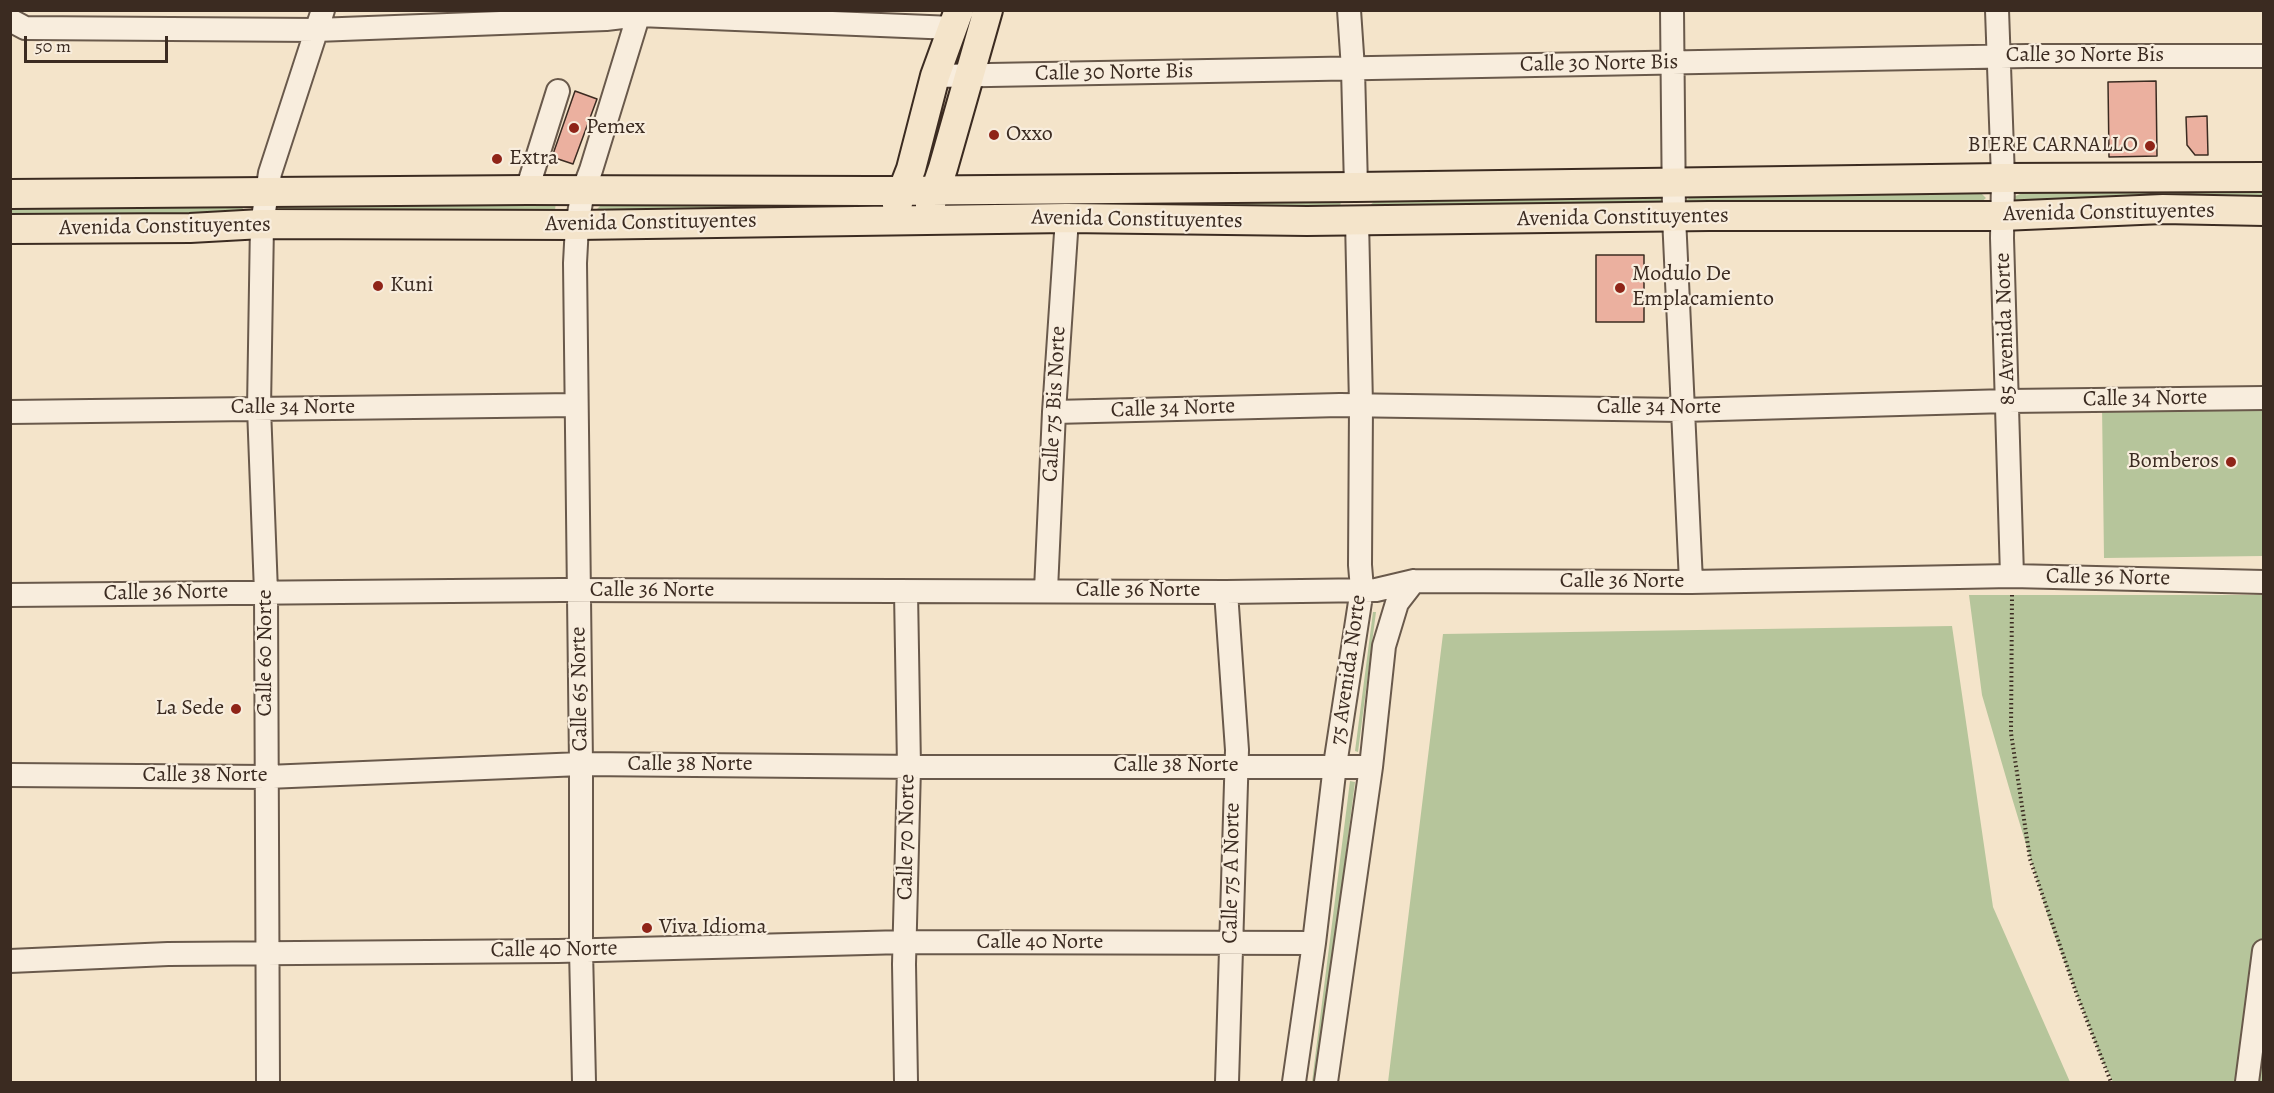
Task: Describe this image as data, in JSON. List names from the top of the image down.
{
  "streets": {
    "main road": ["Avenida Constituyentes"],
    "street": [
      "Calle 30 Norte Bis",
      "85 Avenida Norte",
      "Calle 34 Norte",
      "Calle 75 Bis Norte",
      "Calle 36 Norte",
      "Calle 60 Norte",
      "75 Avenida Norte",
      "Calle 65 Norte",
      "Calle 38 Norte",
      "Calle 70 Norte",
      "Calle 75 A Norte",
      "Calle 40 Norte"
    ]
  },
  "crossings": [
    ["Calle 30 Norte Bis", "85 Avenida Norte"],
    ["Avenida Constituyentes", "85 Avenida Norte"],
    ["Avenida Constituyentes", "Calle 75 Bis Norte"],
    ["Avenida Constituyentes", "Calle 60 Norte"],
    ["Avenida Constituyentes", "75 Avenida Norte"],
    ["Avenida Constituyentes", "Calle 65 Norte"],
    ["85 Avenida Norte", "Calle 34 Norte"],
    ["85 Avenida Norte", "Calle 36 Norte"],
    ["Calle 34 Norte", "Calle 75 Bis Norte"],
    ["Calle 34 Norte", "Calle 60 Norte"],
    ["Calle 34 Norte", "75 Avenida Norte"],
    ["Calle 34 Norte", "Calle 65 Norte"],
    ["Calle 75 Bis Norte", "Calle 36 Norte"],
    ["Calle 36 Norte", "Calle 60 Norte"],
    ["Calle 36 Norte", "75 Avenida Norte"],
    ["Calle 36 Norte", "Calle 65 Norte"],
    ["Calle 36 Norte", "Calle 70 Norte"],
    ["Calle 36 Norte", "Calle 75 A Norte"],
    ["Calle 60 Norte", "Calle 38 Norte"],
    ["Calle 60 Norte", "Calle 40 Norte"],
    ["75 Avenida Norte", "Calle 38 Norte"],
    ["75 Avenida Norte", "Calle 40 Norte"],
    ["Calle 65 Norte", "Calle 38 Norte"],
    ["Calle 65 Norte", "Calle 40 Norte"],
    ["Calle 38 Norte", "Calle 70 Norte"],
    ["Calle 38 Norte", "Calle 75 A Norte"],
    ["Calle 70 Norte", "Calle 40 Norte"],
    ["Calle 75 A Norte", "Calle 40 Norte"]
  ],
  "places": [
    "Pemex",
    "Oxxo",
    "BIERE CARNALLO",
    "Extra",
    "Kuni",
    "Modulo De Emplacamiento",
    "Bomberos",
    "La Sede",
    "Viva Idioma"
  ],
  "scale_bar": "50 m"
}
